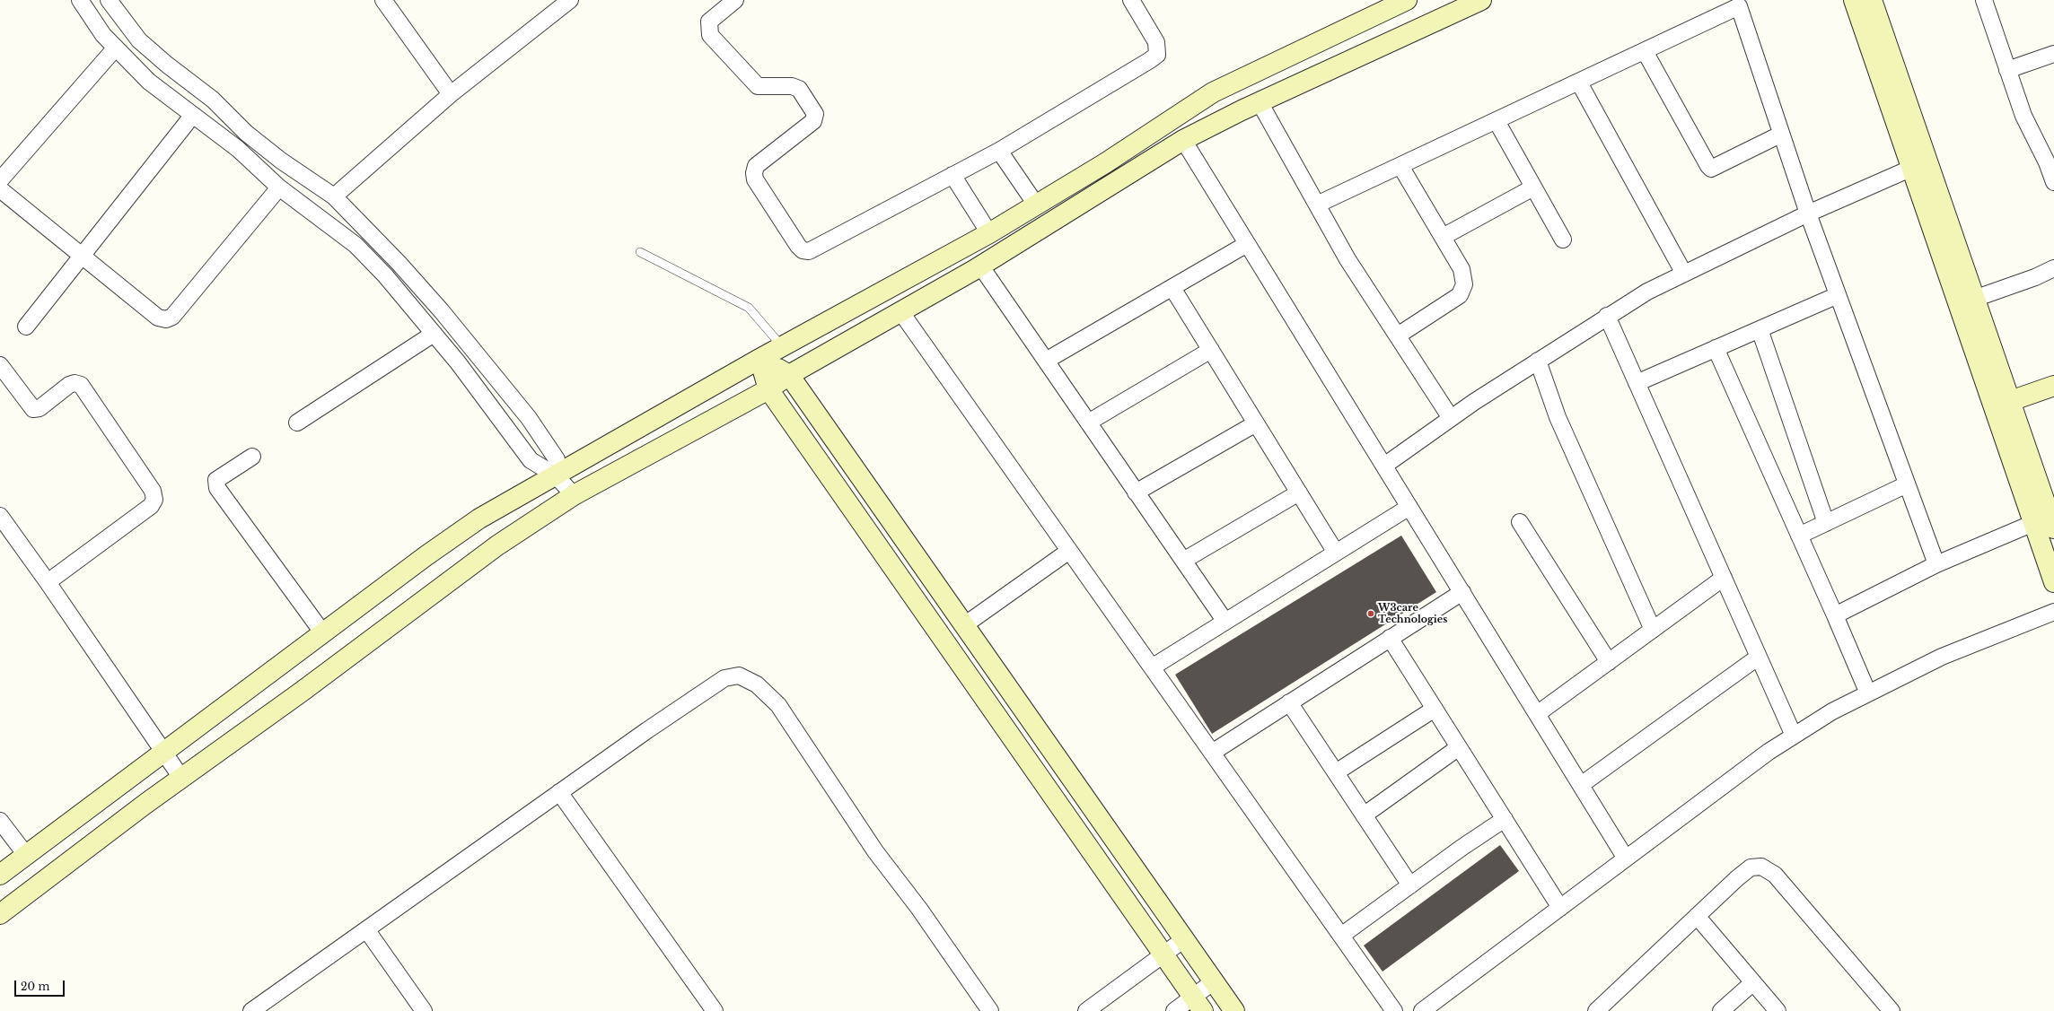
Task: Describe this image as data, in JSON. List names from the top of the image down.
{
  "places": ["W3care Technologies"],
  "scale_bar": "20 m"
}
